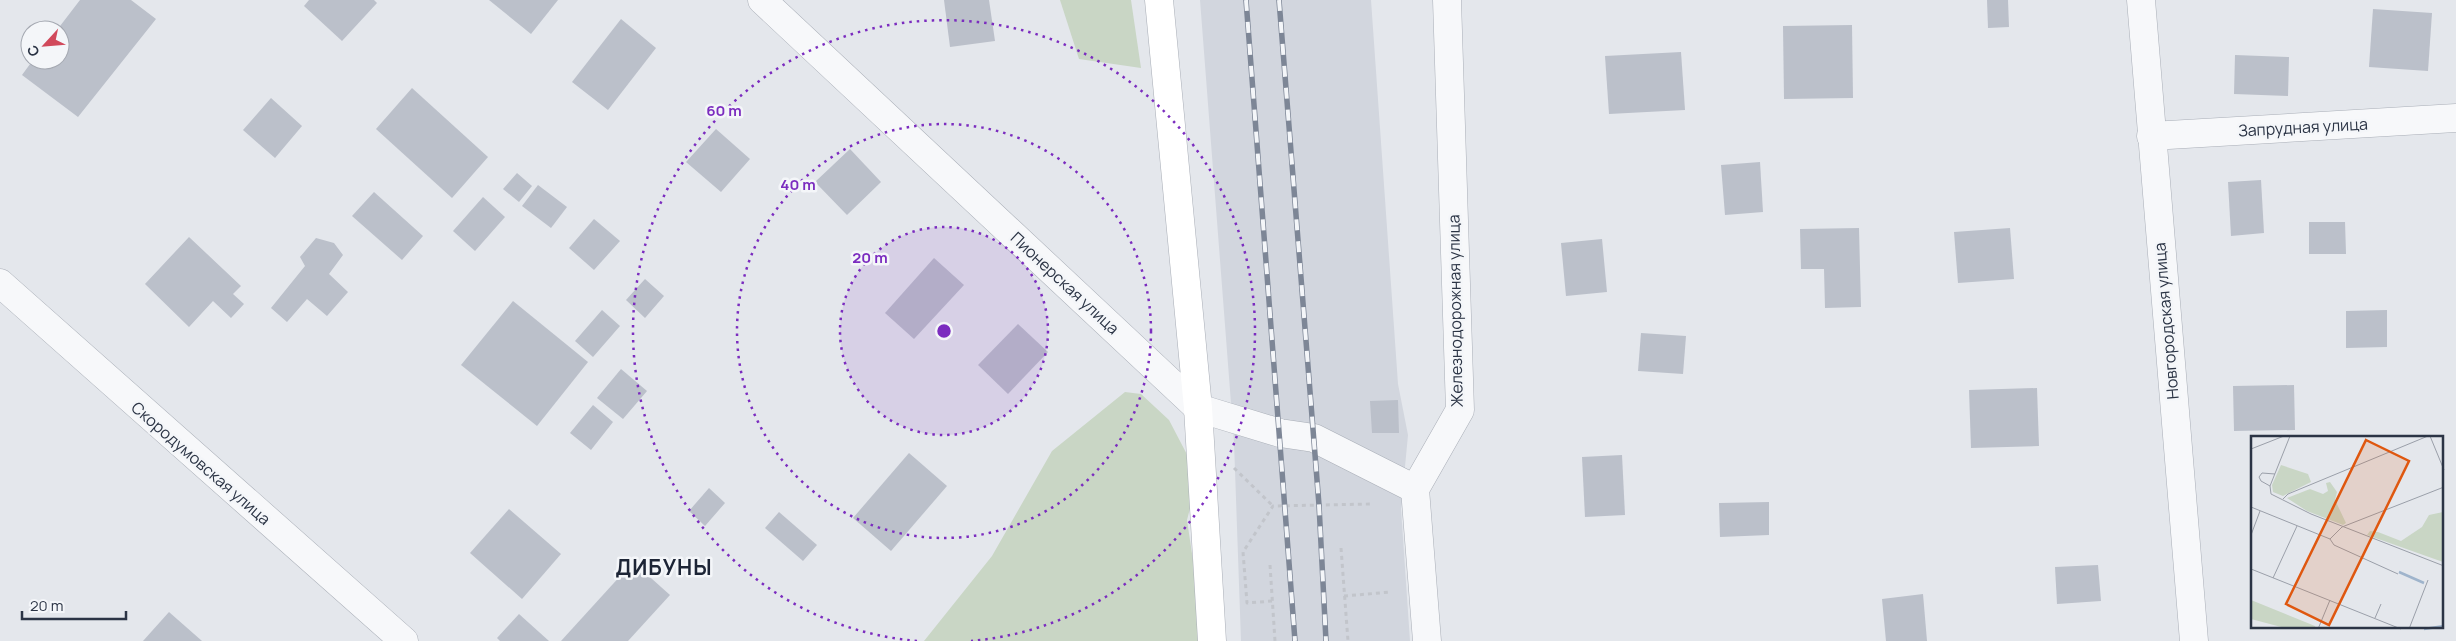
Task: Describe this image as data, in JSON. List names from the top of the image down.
{
  "streets": {
    "street": [
      "Запрудная улица",
      "Пионерская улица",
      "Железнодорожная улица",
      "Новгородская улица",
      "Скородумовская улица"
    ]
  },
  "crossings": [
    ["Запрудная улица", "Новгородская улица"],
    ["Пионерская улица", "Железнодорожная улица"]
  ],
  "districts": ["ДИБУНЫ"],
  "scale_bar": "20 m",
  "north": "bottom left",
  "rings": ["60 m", "40 m", "20 m"]
}
